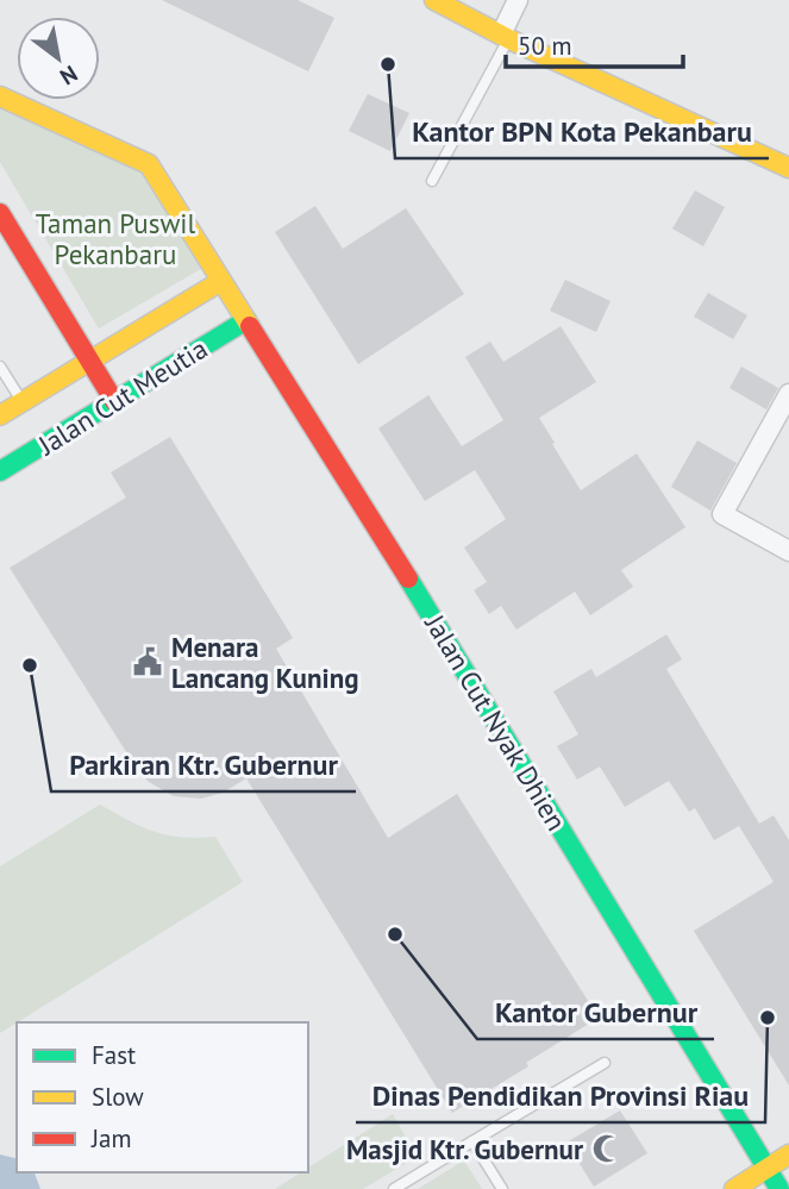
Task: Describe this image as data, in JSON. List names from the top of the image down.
{
  "streets": {
    "street": ["Jalan Cut Meutia", "Jalan Cut Nyak Dhien"]
  },
  "crossings": [
    ["Jalan Cut Meutia", "Jalan Cut Nyak Dhien"]
  ],
  "parks": ["Taman Puswil Pekanbaru"],
  "places": {
    "other": [
      "Kantor BPN Kota Pekanbaru",
      "Parkiran Ktr. Gubernur",
      "Kantor Gubernur",
      "Dinas Pendidikan Provinsi Riau"
    ],
    "public building": ["Menara Lancang Kuning"],
    "mosque": ["Masjid Ktr. Gubernur"]
  },
  "legend": ["Fast", "Slow", "Jam"],
  "scale_bar": "50 m",
  "north": "bottom right"
}
